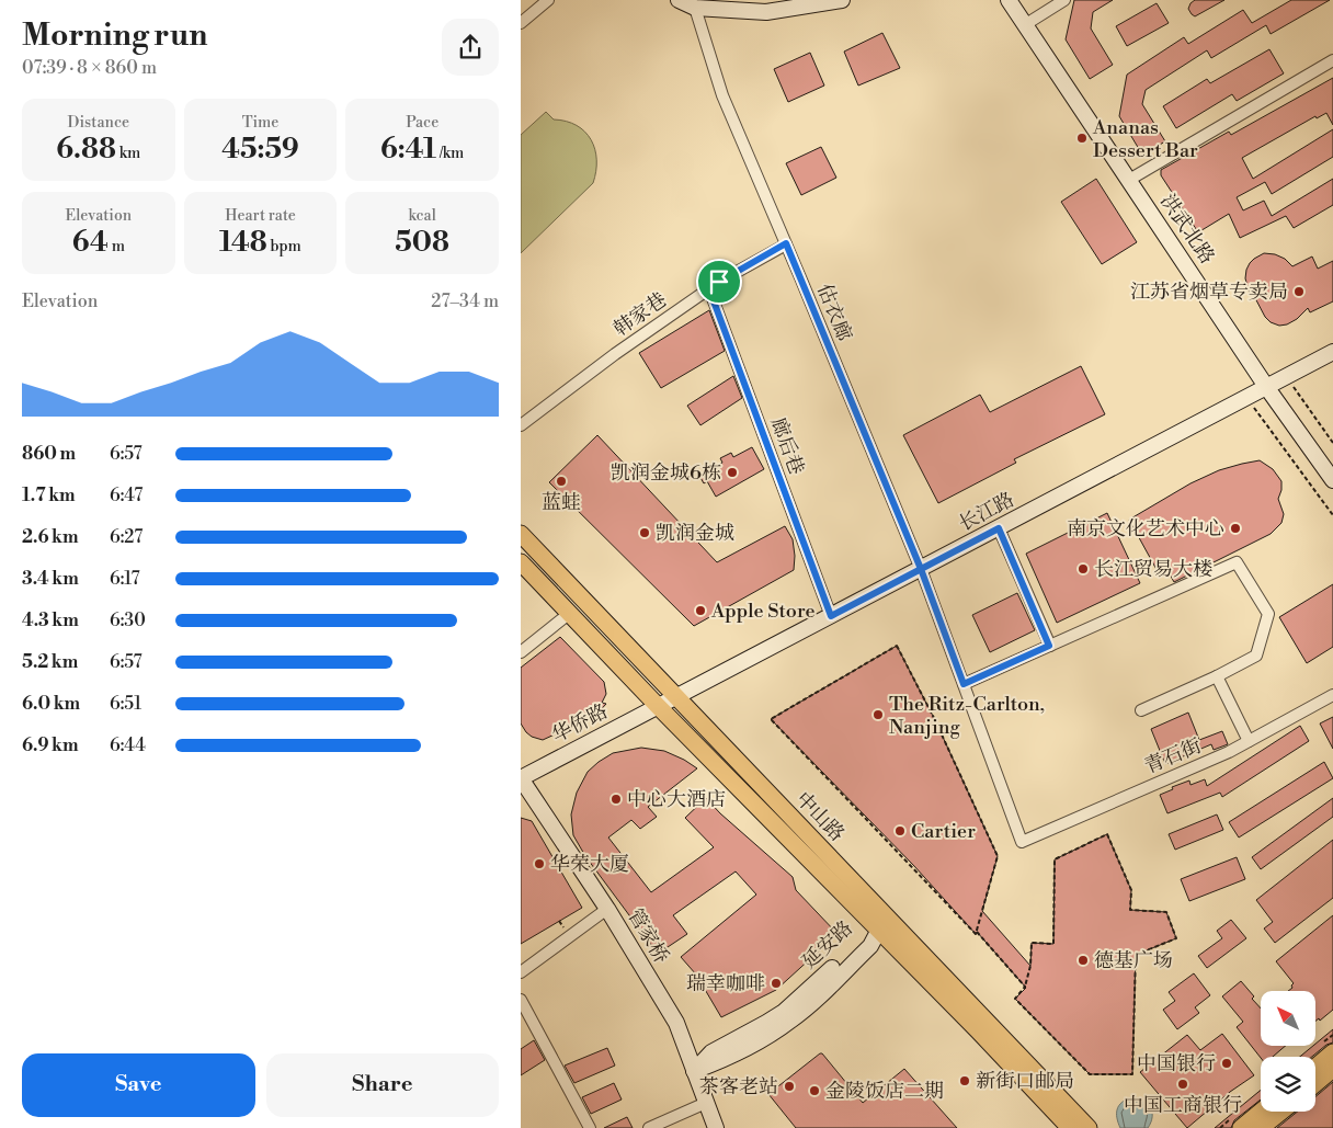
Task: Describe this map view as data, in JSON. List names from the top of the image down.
{
  "streets": {
    "main road": [
      "洪武北路",
      "长江路",
      "华侨路",
      "中山路",
      "管家桥",
      "延安路"
    ],
    "street": [
      "估衣廊",
      "韩家巷",
      "廊后巷",
      "青石街"
    ]
  },
  "crossings": [
    ["洪武北路", "长江路"],
    ["估衣廊", "韩家巷"],
    ["估衣廊", "长江路"],
    ["估衣廊", "青石街"],
    ["韩家巷", "廊后巷"],
    ["廊后巷", "长江路"],
    ["长江路", "华侨路"],
    ["长江路", "中山路"],
    ["华侨路", "中山路"],
    ["华侨路", "管家桥"],
    ["中山路", "延安路"],
    ["管家桥", "延安路"]
  ],
  "places": [
    "Ananas Dessert Bar",
    "江苏省烟草专卖局",
    "凯润金城6栋",
    "蓝蛙",
    "南京文化艺术中心",
    "凯润金城",
    "长江贸易大楼",
    "Apple Store",
    "The Ritz-Carlton, Nanjing",
    "中心大酒店",
    "Cartier",
    "华荣大厦",
    "德基广场",
    "瑞幸咖啡",
    "中国银行",
    "新街口邮局",
    "中国工商银行",
    "茶客老站",
    "金陵饭店二期"
  ],
  "north": "top left",
  "page": {
    "heading": ["Morning run", "07:39 · 8 × 860 m"],
    "stats": [
      ["Distance", "6.88 km"],
      ["Time", "45:59"],
      ["Pace", "6:41 /km"],
      ["Elevation", "64 m"],
      ["Heart rate", "148 bpm"],
      ["kcal", "508"]
    ],
    "chart": ["Elevation", "27–34 m"],
    "list": [
      {
        "name": "860 m",
        "note": "6:57"
      },
      {
        "name": "1.7 km",
        "note": "6:47"
      },
      {
        "name": "2.6 km",
        "note": "6:27"
      },
      {
        "name": "3.4 km",
        "note": "6:17"
      },
      {
        "name": "4.3 km",
        "note": "6:30"
      },
      {
        "name": "5.2 km",
        "note": "6:57"
      },
      {
        "name": "6.0 km",
        "note": "6:51"
      },
      {
        "name": "6.9 km",
        "note": "6:44"
      }
    ],
    "buttons": ["Save", "Share"]
  }
}
